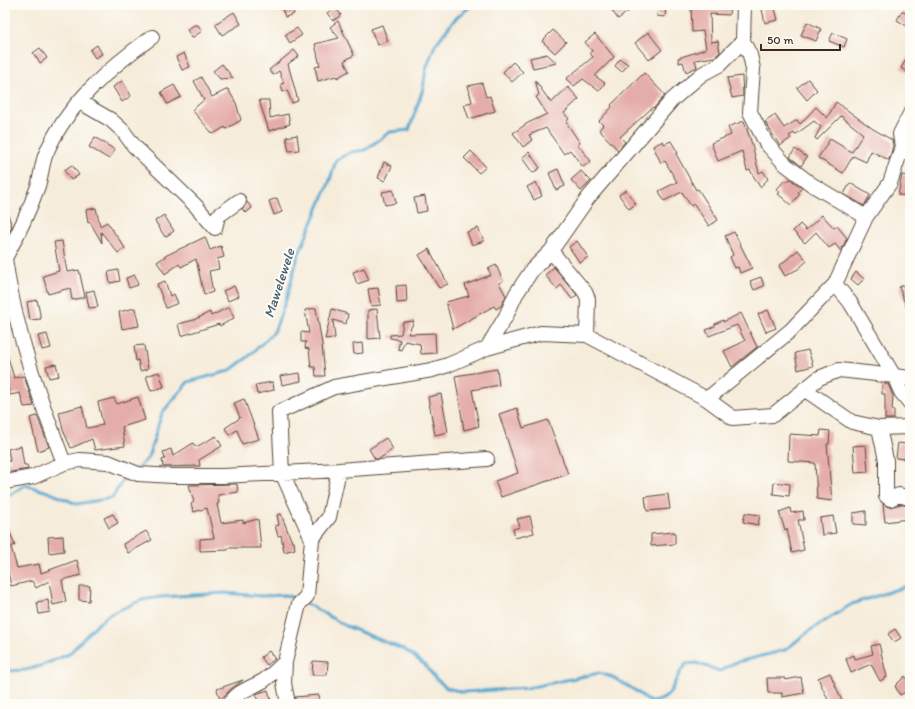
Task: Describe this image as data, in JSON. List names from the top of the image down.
{
  "water": ["Mawelewele"],
  "scale_bar": "50 m"
}
